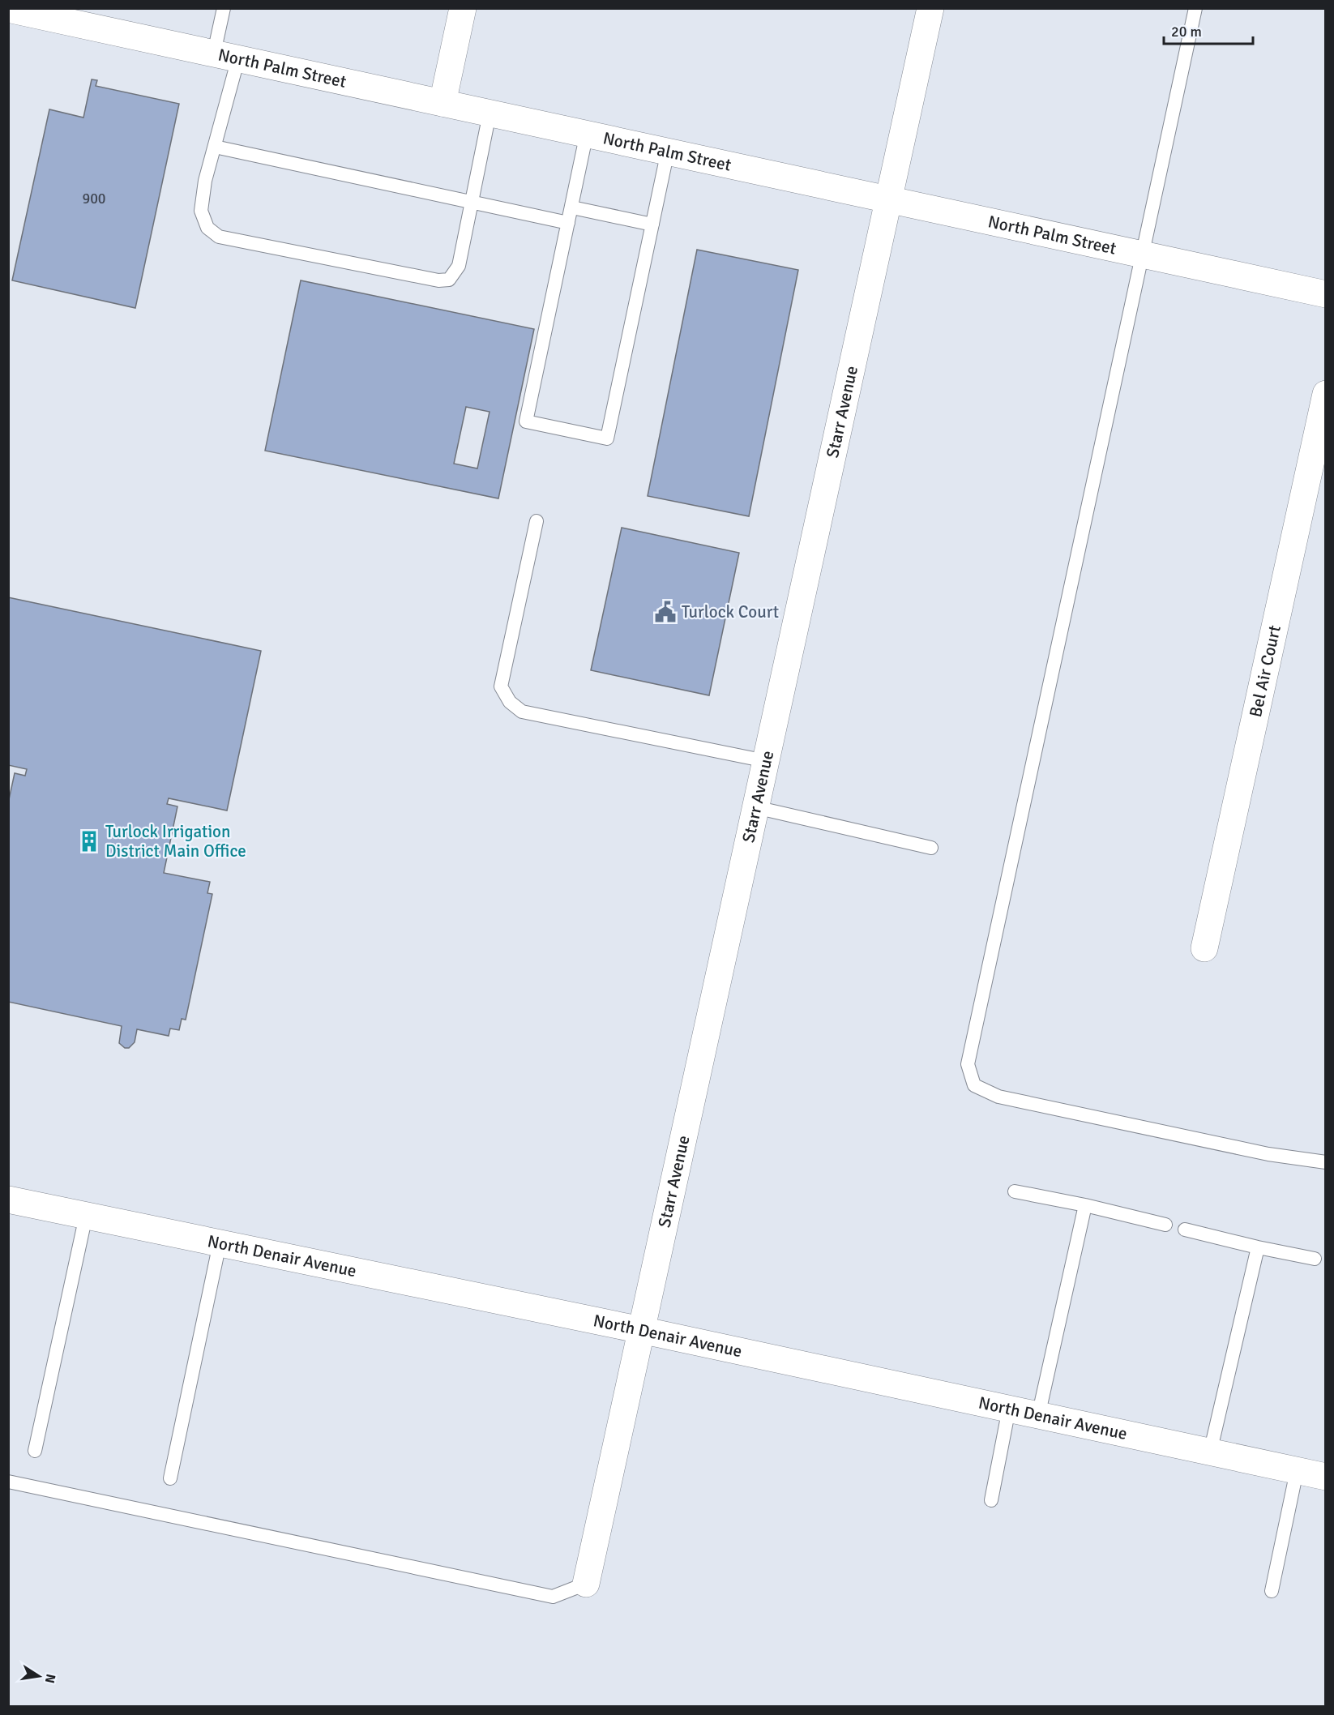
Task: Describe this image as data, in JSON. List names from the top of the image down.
{
  "streets": {
    "street": [
      "North Palm Street",
      "Starr Avenue",
      "Bel Air Court",
      "North Denair Avenue"
    ]
  },
  "crossings": [
    ["North Palm Street", "Starr Avenue"],
    ["Starr Avenue", "North Denair Avenue"]
  ],
  "places": {
    "public building": ["Turlock Court"],
    "building": ["Turlock Irrigation District Main Office"]
  },
  "house_numbers": ["900"],
  "scale_bar": "20 m",
  "north": "right"
}
